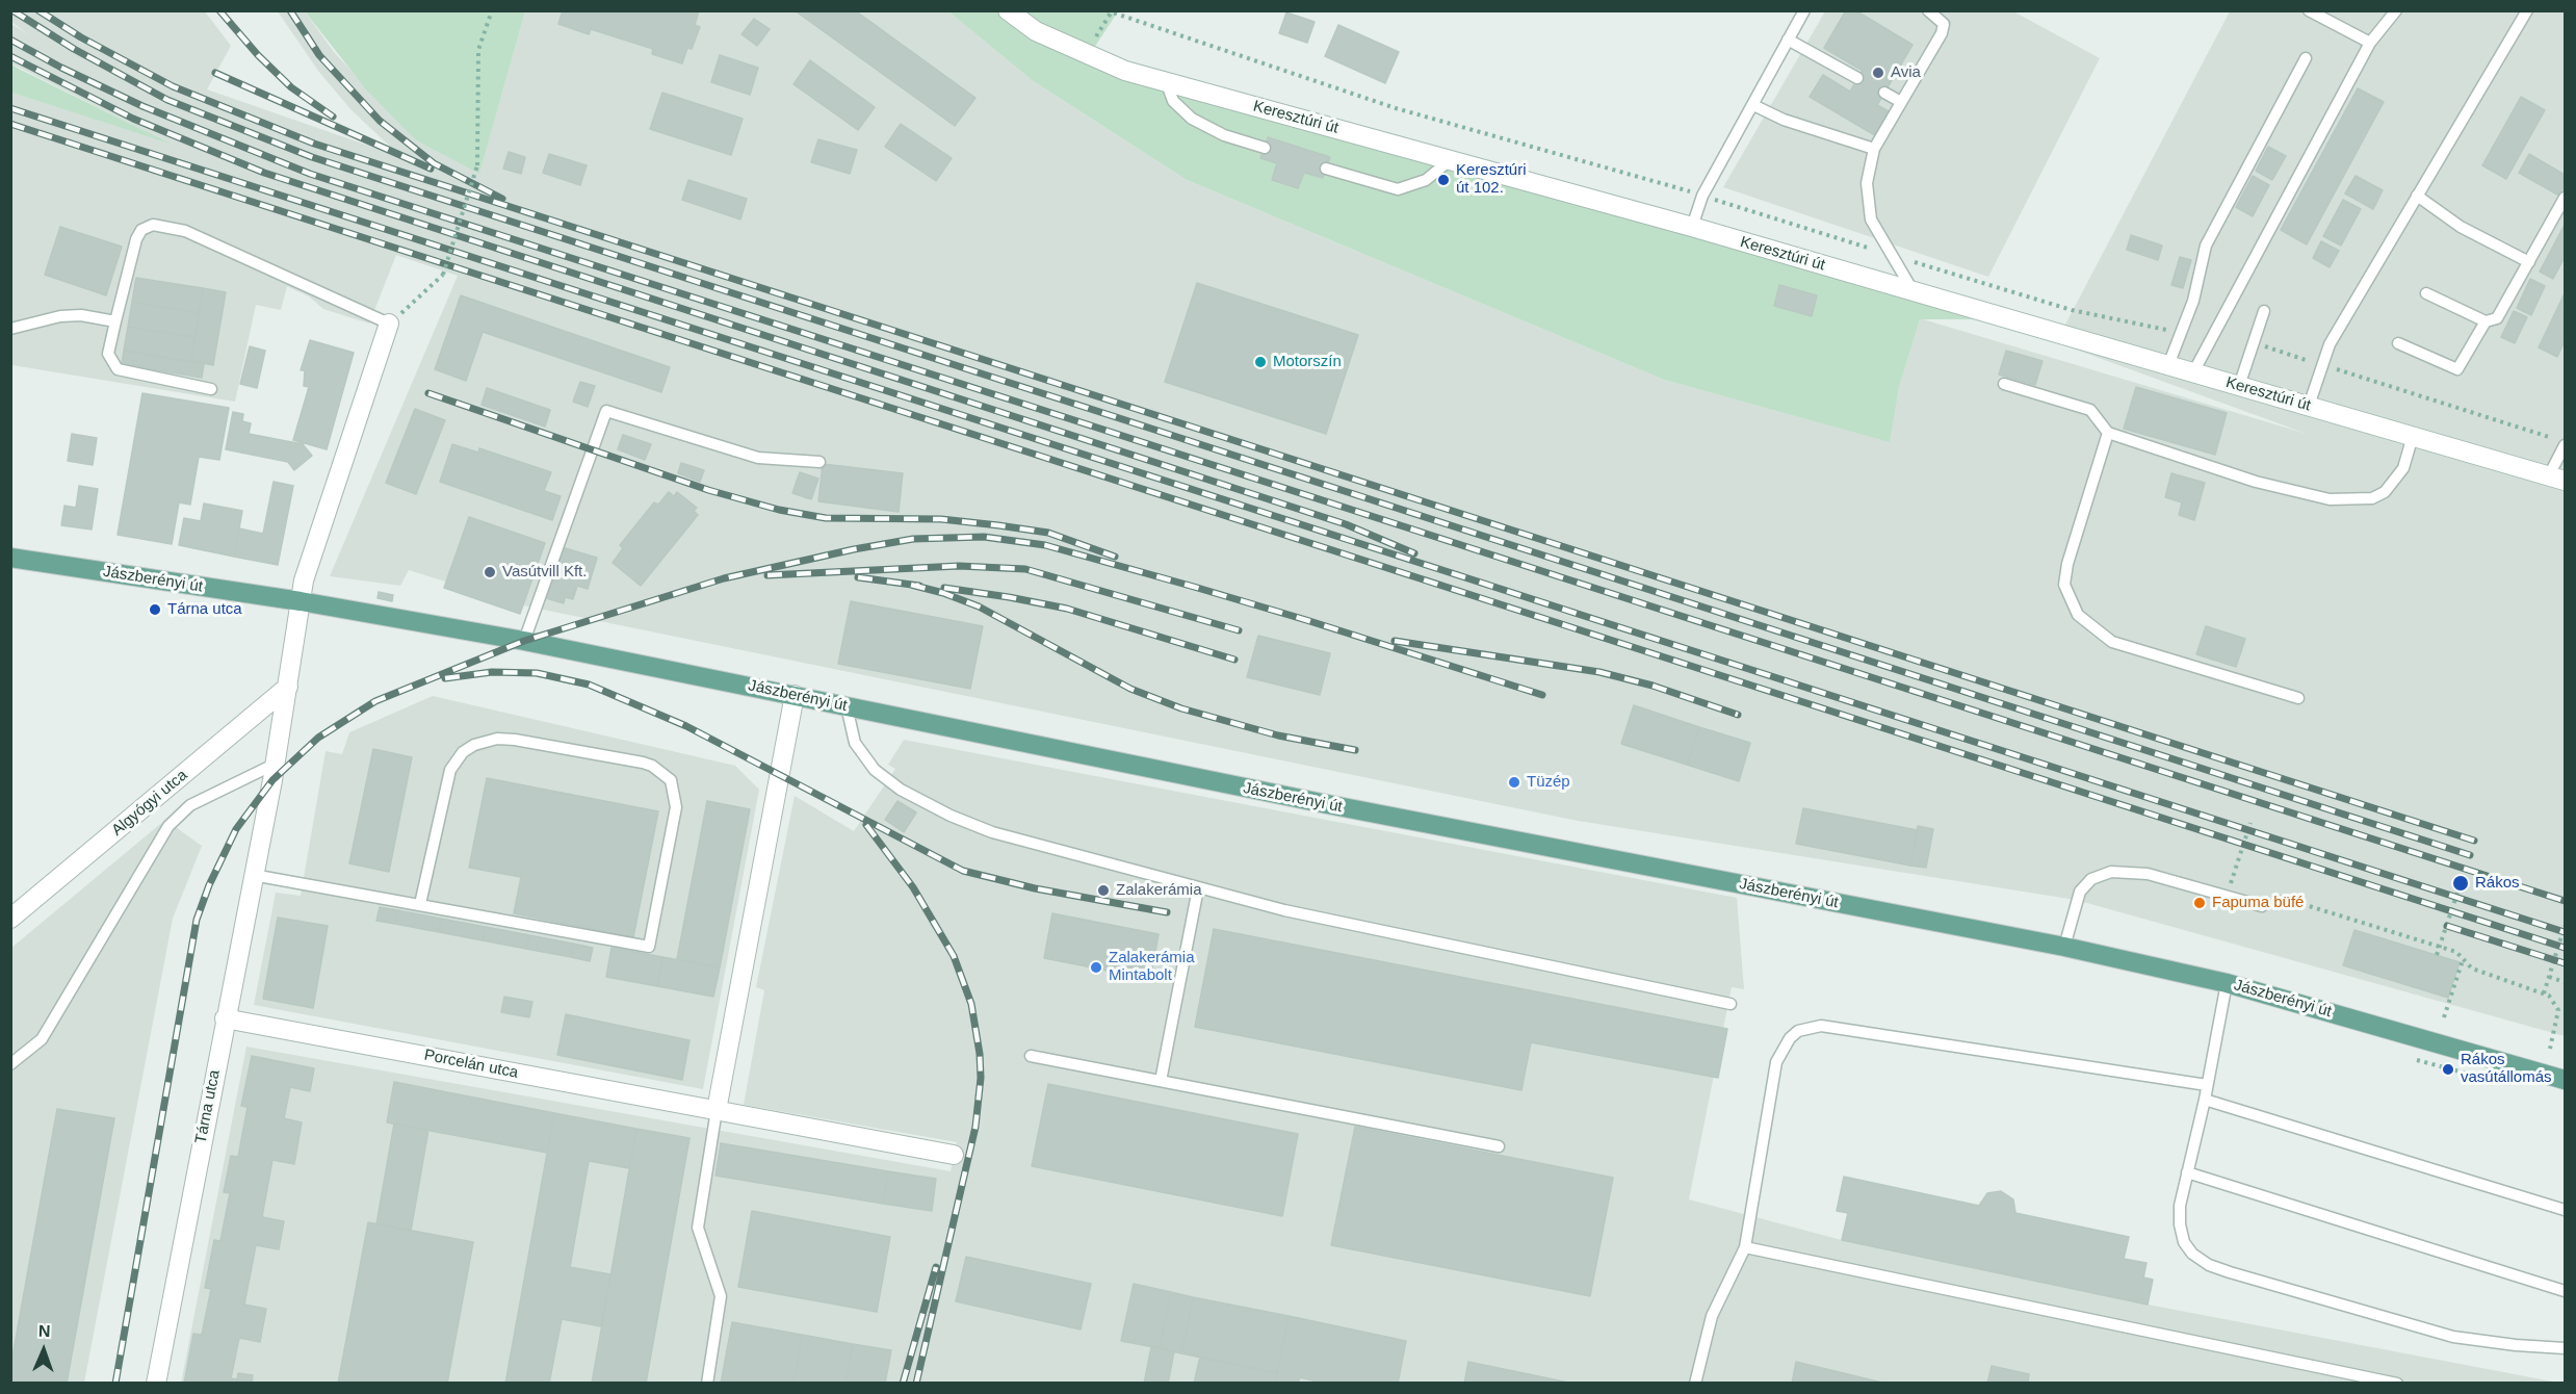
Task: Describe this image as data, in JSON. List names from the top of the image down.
{
  "streets": {
    "main road": ["Jászberényi út"],
    "street": [
      "Keresztúri út",
      "Algyógyi utca",
      "Porcelán utca",
      "Tárna utca"
    ]
  },
  "crossings": [
    ["Jászberényi út", "Tárna utca"],
    ["Algyógyi utca", "Tárna utca"],
    ["Porcelán utca", "Tárna utca"]
  ],
  "places": [
    "Avia",
    "Keresztúri út 102.",
    "Motorszín",
    "Vasútvill Kft.",
    "Tárna utca",
    "Tüzép",
    "Rákos",
    "Zalakerámia",
    "Fapuma büfé",
    "Zalakerámia Mintabolt",
    "Rákos vasútállomás"
  ],
  "north": "top"
}
